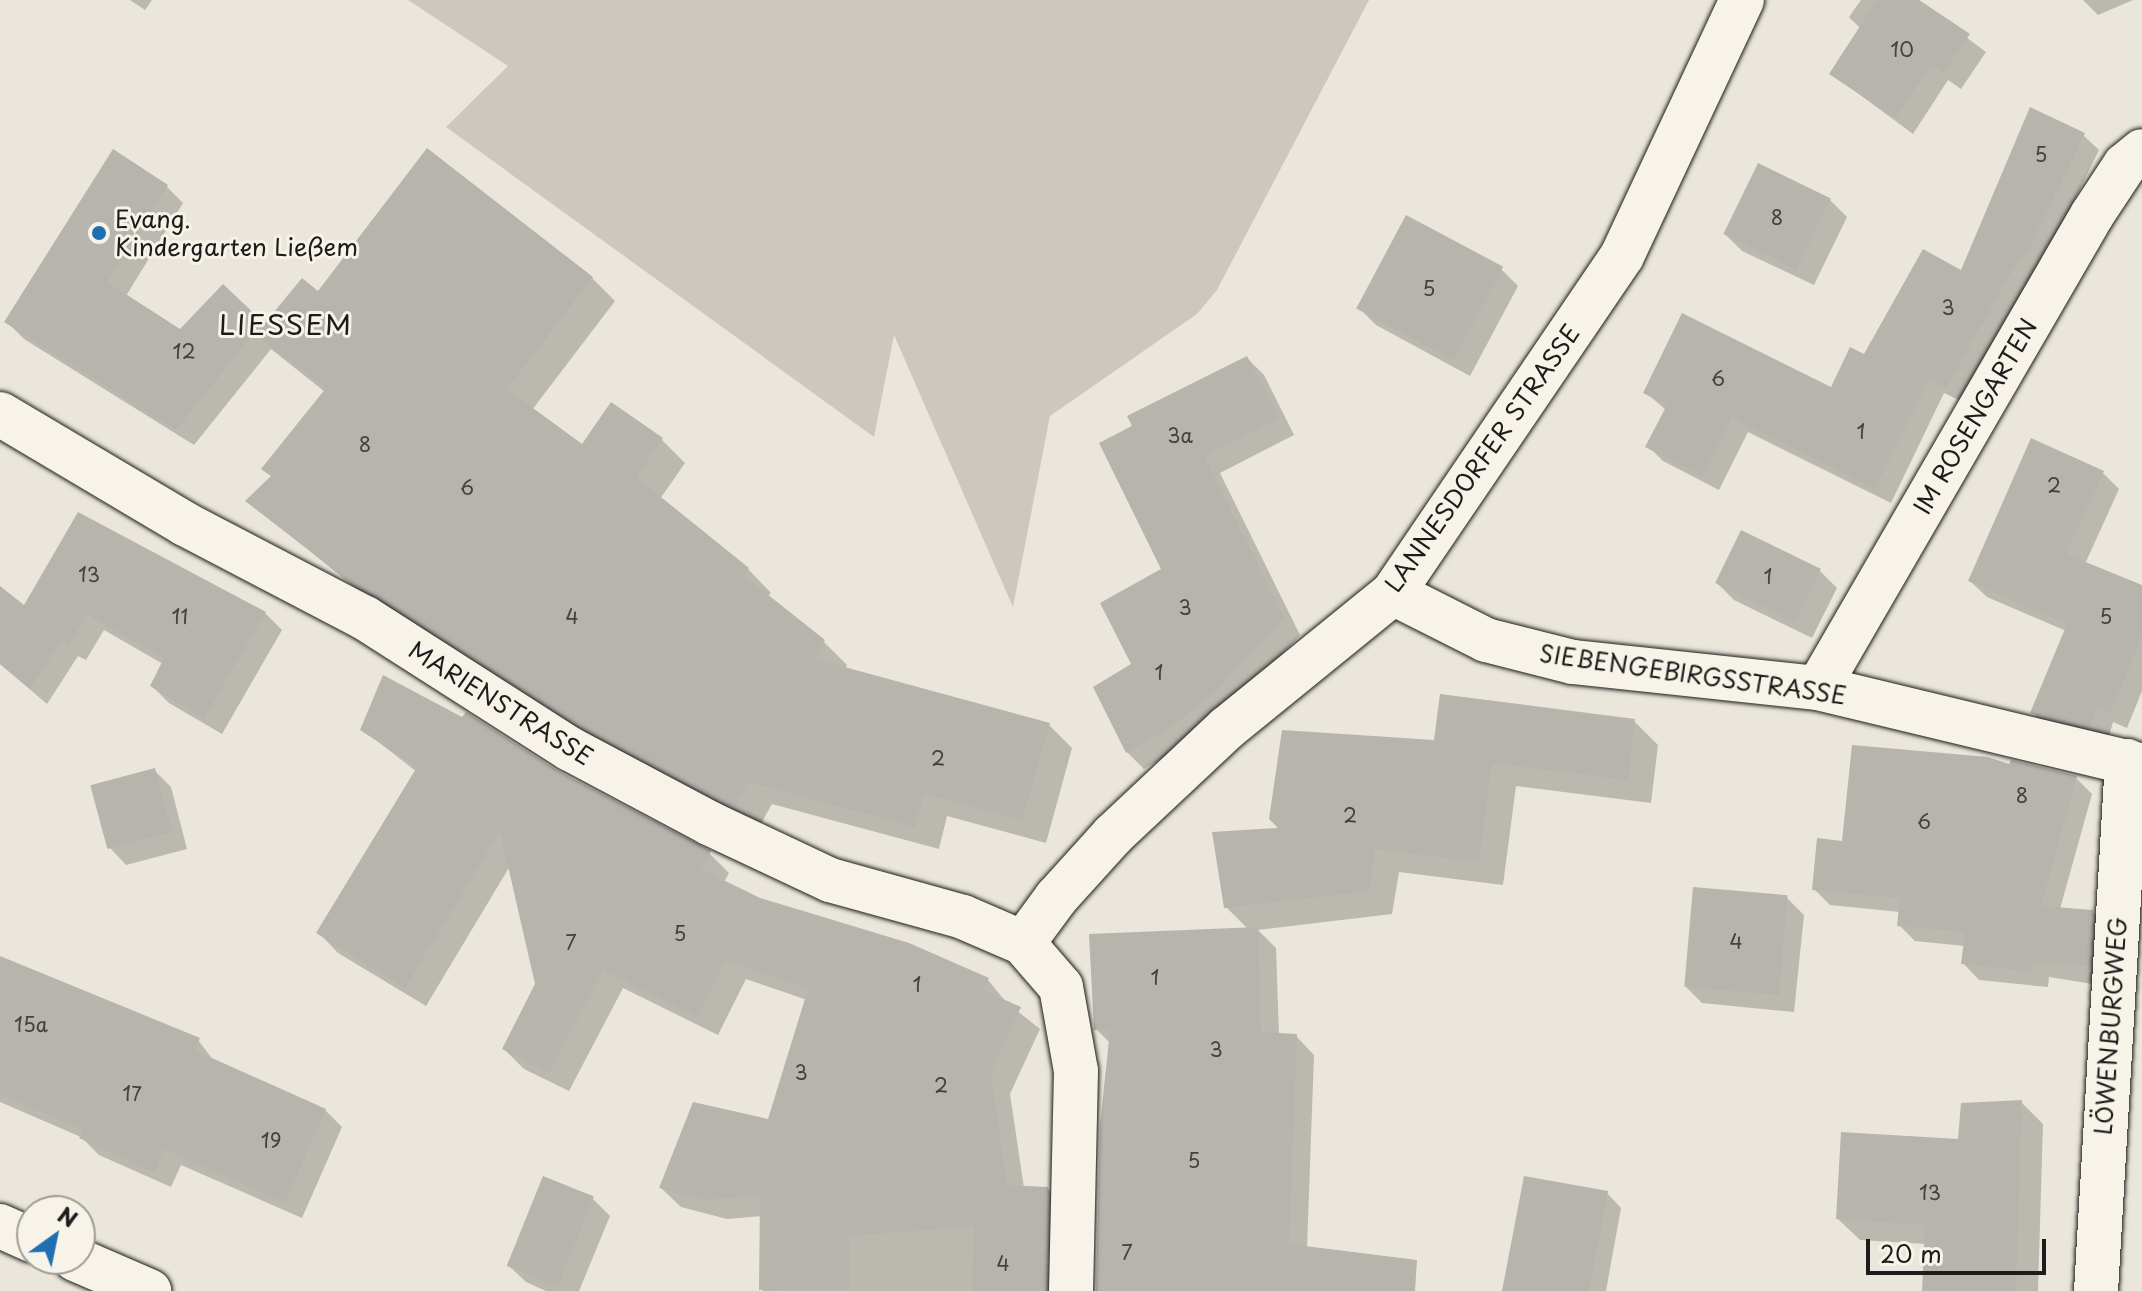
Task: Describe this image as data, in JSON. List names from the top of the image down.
{
  "streets": {
    "street": [
      "IM ROSENGARTEN",
      "LANNESDORFER STRASSE",
      "SIEBENGEBIRGSSTRASSE",
      "MARIENSTRASSE",
      "LÖWENBURGWEG"
    ]
  },
  "crossings": [
    ["IM ROSENGARTEN", "SIEBENGEBIRGSSTRASSE"],
    ["LANNESDORFER STRASSE", "SIEBENGEBIRGSSTRASSE"],
    ["LANNESDORFER STRASSE", "MARIENSTRASSE"],
    ["SIEBENGEBIRGSSTRASSE", "LÖWENBURGWEG"]
  ],
  "districts": ["LIESSEM"],
  "places": ["Evang. Kindergarten Ließem"],
  "house_numbers": [
    "10",
    "5",
    "8",
    "5",
    "3",
    "12",
    "6",
    "1",
    "3a",
    "8",
    "2",
    "6",
    "13",
    "1",
    "3",
    "11",
    "4",
    "5",
    "1",
    "2",
    "8",
    "2",
    "6",
    "5",
    "4",
    "7",
    "1",
    "1",
    "15a",
    "3",
    "3",
    "2",
    "17",
    "19",
    "5",
    "13",
    "7",
    "4"
  ],
  "scale_bar": "20 m",
  "north": "top right"
}
